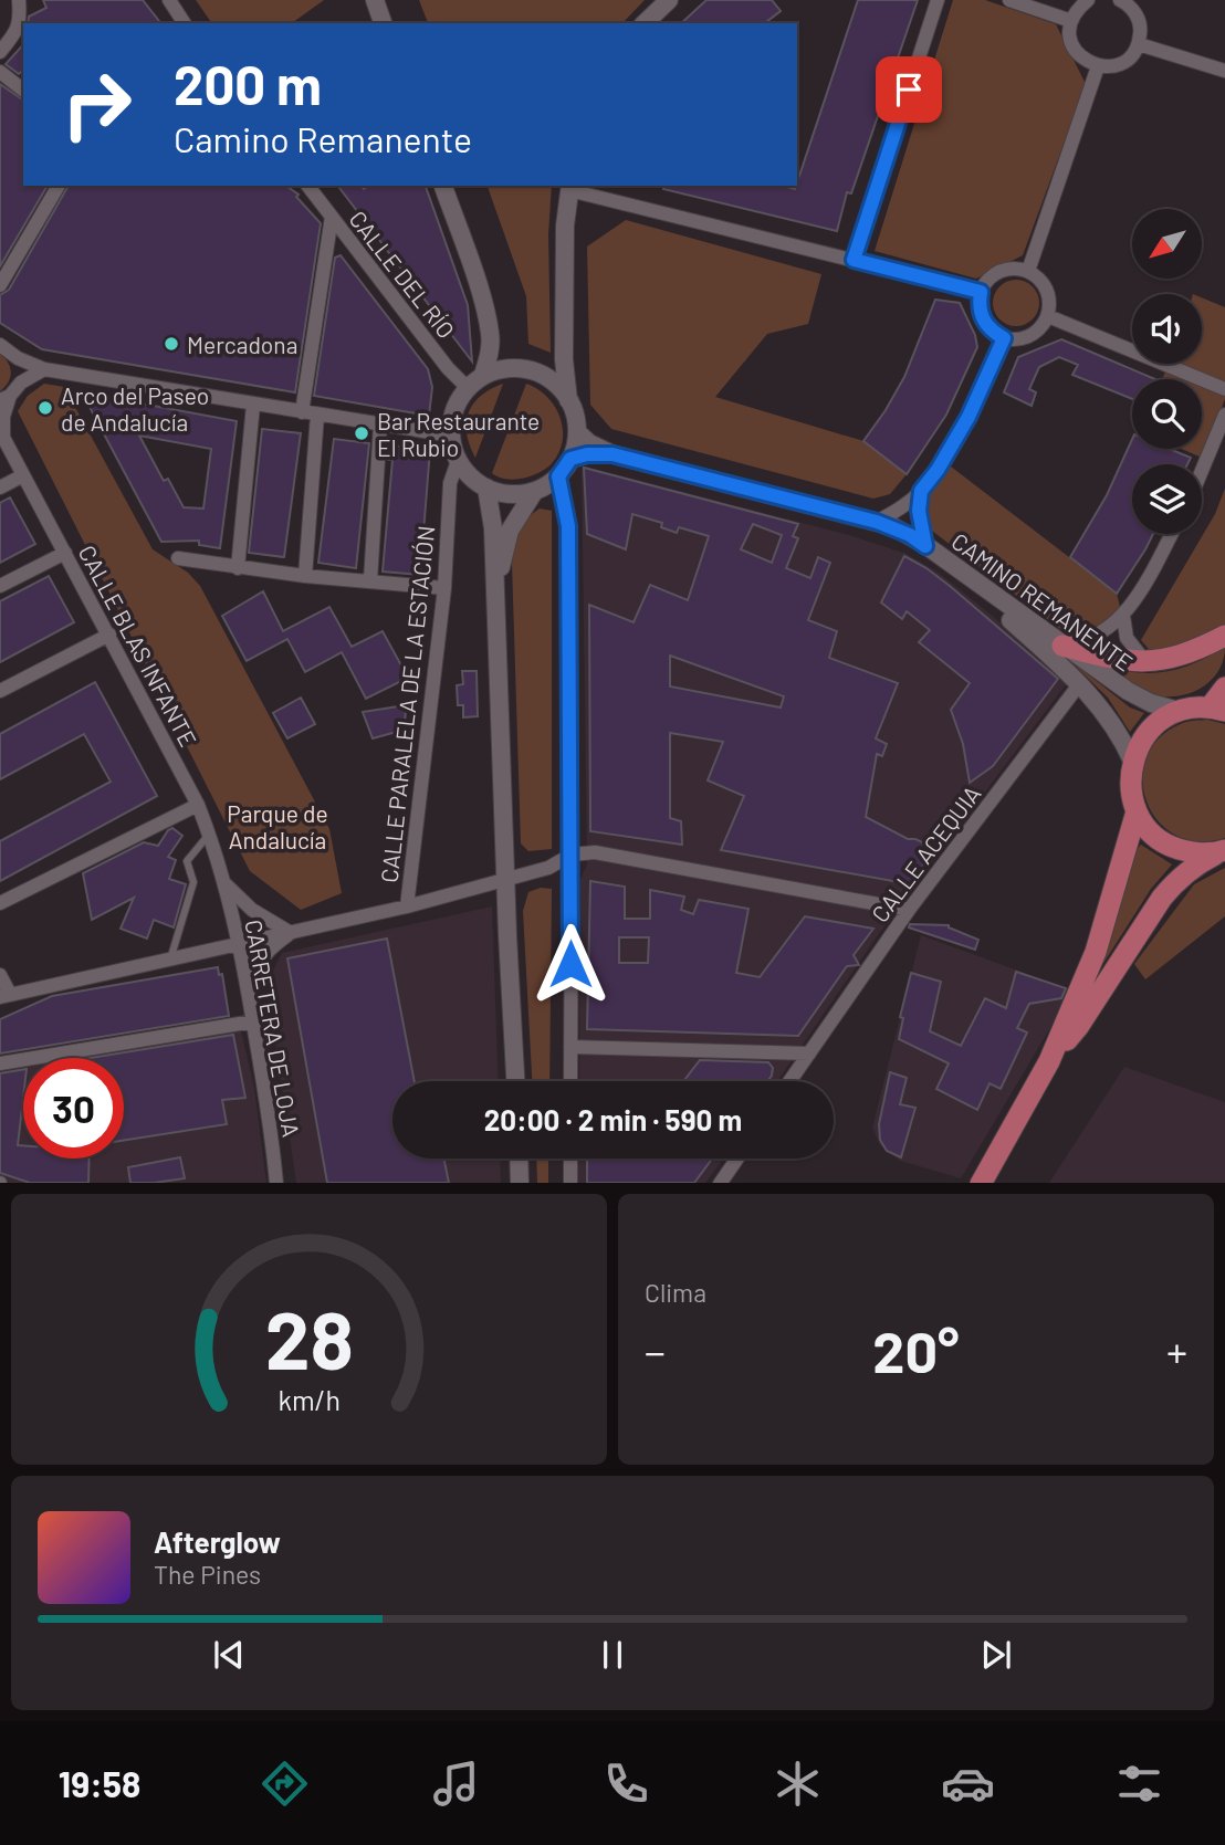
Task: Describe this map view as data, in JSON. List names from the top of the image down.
{
  "streets": {
    "street": [
      "CALLE DEL RÍO",
      "CAMINO REMANENTE",
      "CALLE BLAS INFANTE",
      "CALLE PARALELA DE LA ESTACIÓN",
      "CALLE ACEQUIA",
      "CARRETERA DE LOJA"
    ]
  },
  "crossings": [
    ["CALLE DEL RÍO", "CAMINO REMANENTE"],
    ["CALLE DEL RÍO", "CALLE PARALELA DE LA ESTACIÓN"],
    ["CAMINO REMANENTE", "CALLE PARALELA DE LA ESTACIÓN"],
    ["CALLE BLAS INFANTE", "CARRETERA DE LOJA"]
  ],
  "parks": ["Parque de Andalucía"],
  "places": ["Mercadona", "Arco del Paseo de Andalucía", "Bar Restaurante El Rubio"],
  "north": "bottom left",
  "page": {
    "turn": ["200 m", "Camino Remanente"],
    "limit": "30",
    "trip": "20:00 · 2 min · 590 m",
    "tile": "Clima",
    "heat": ["−", "20°", "+"],
    "song": ["Afterglow", "The Pines"],
    "tabs": "19:58",
    "gauge": ["28", "km/h"]
  }
}
